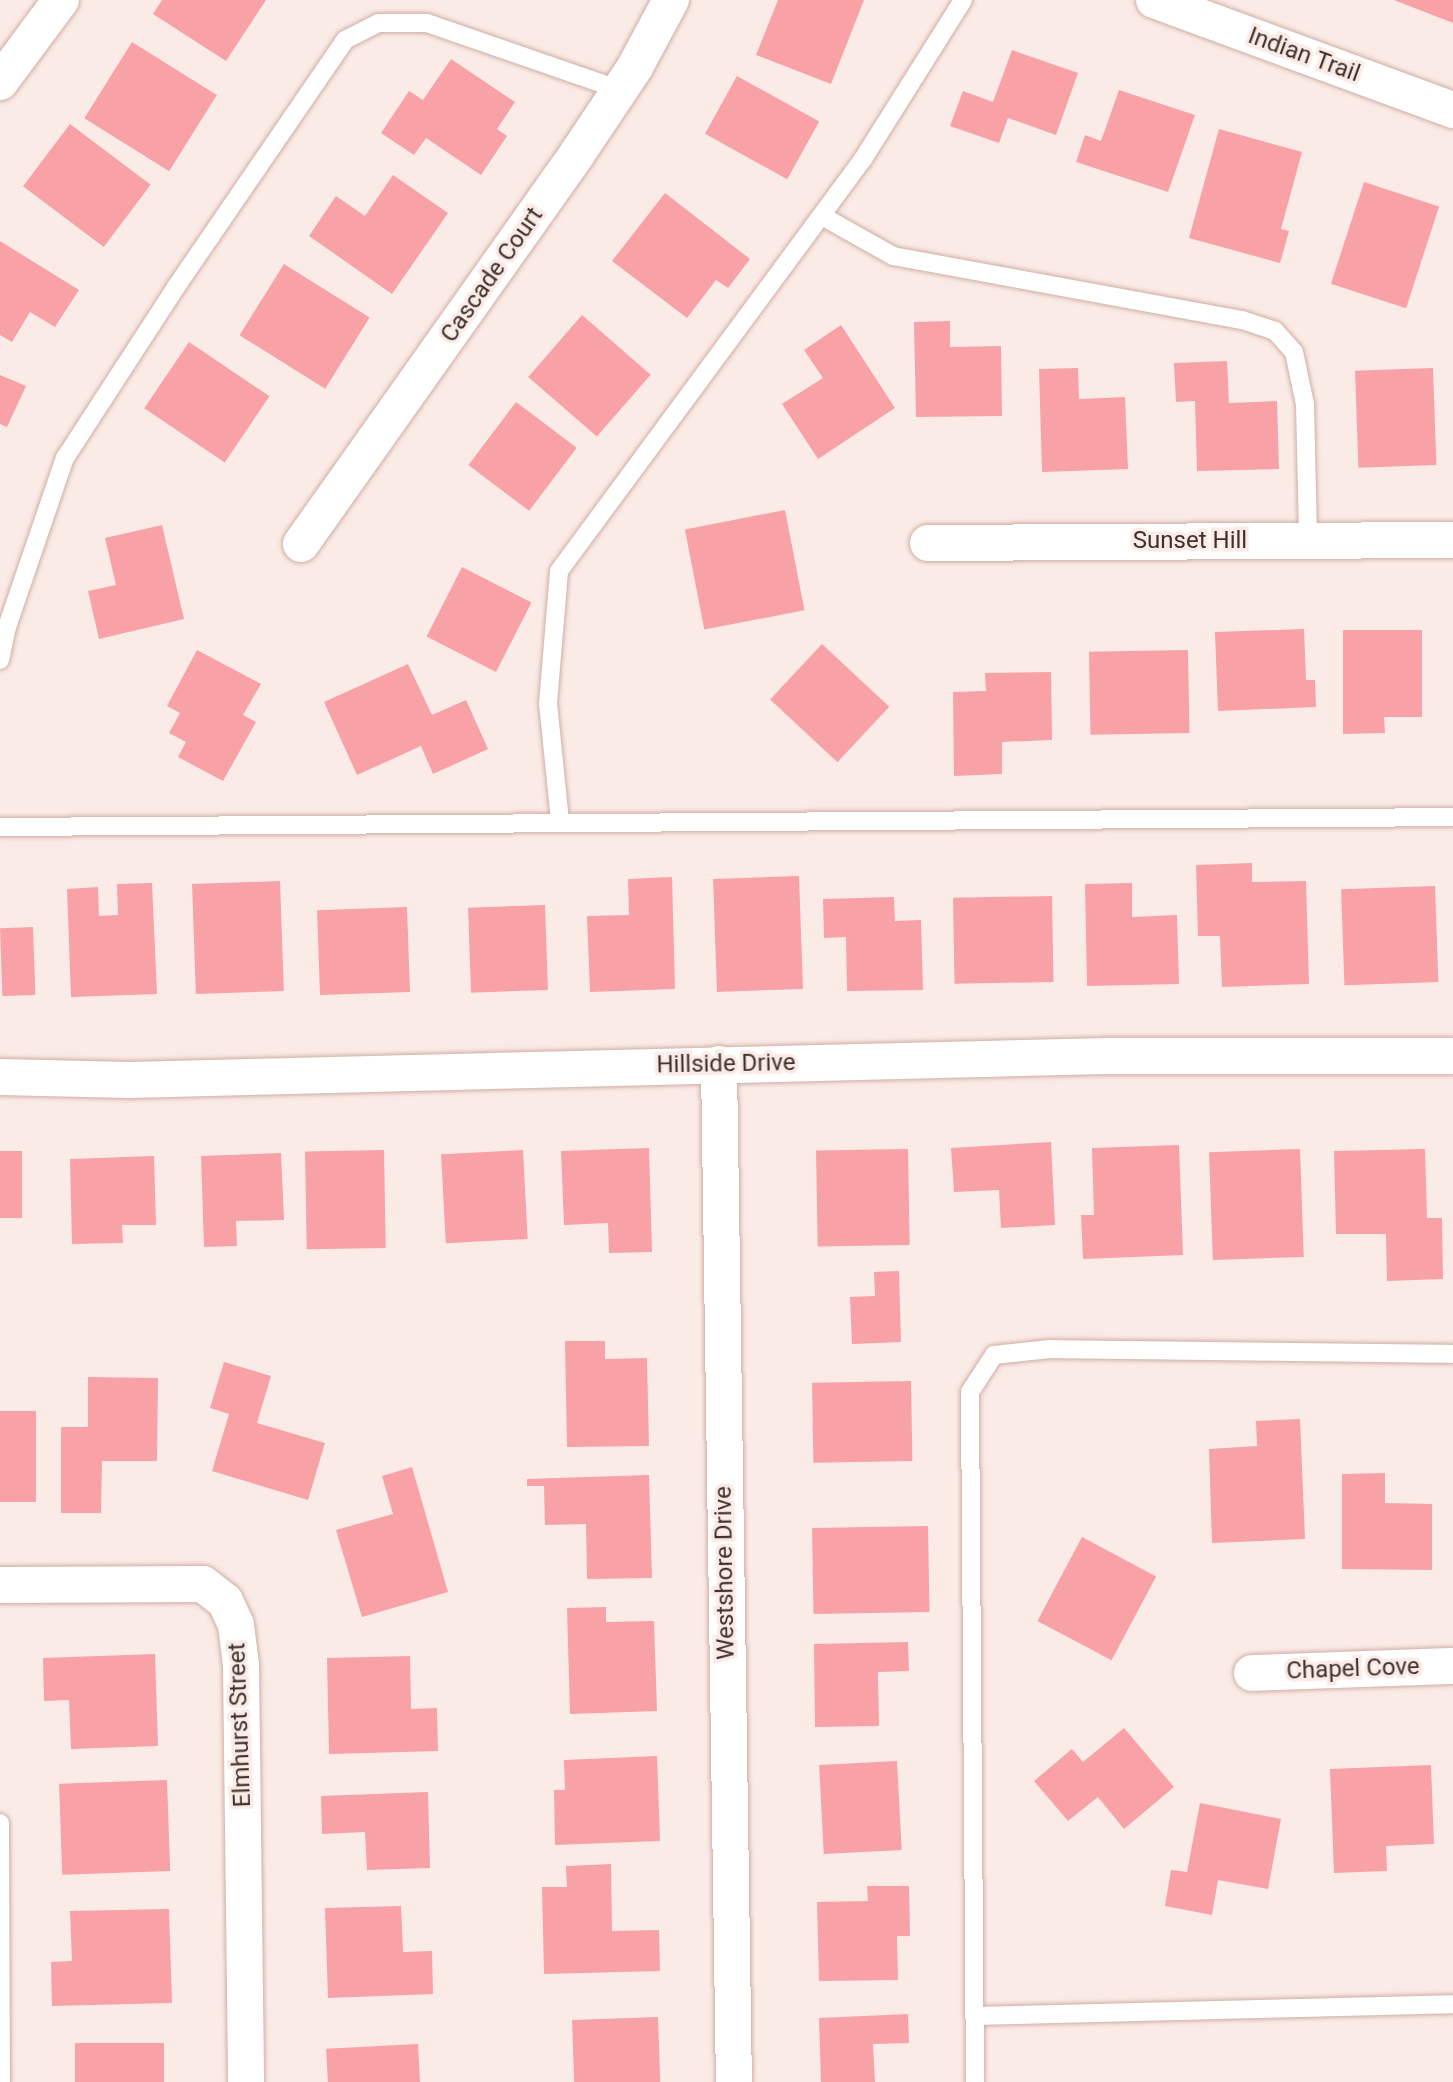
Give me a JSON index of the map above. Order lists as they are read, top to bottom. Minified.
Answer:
{"streets":{"street":["Indian Trail","Cascade Court","Sunset Hill","Hillside Drive","Westshore Drive","Chapel Cove","Elmhurst Street"]},"crossings":[["Hillside Drive","Westshore Drive"]]}
